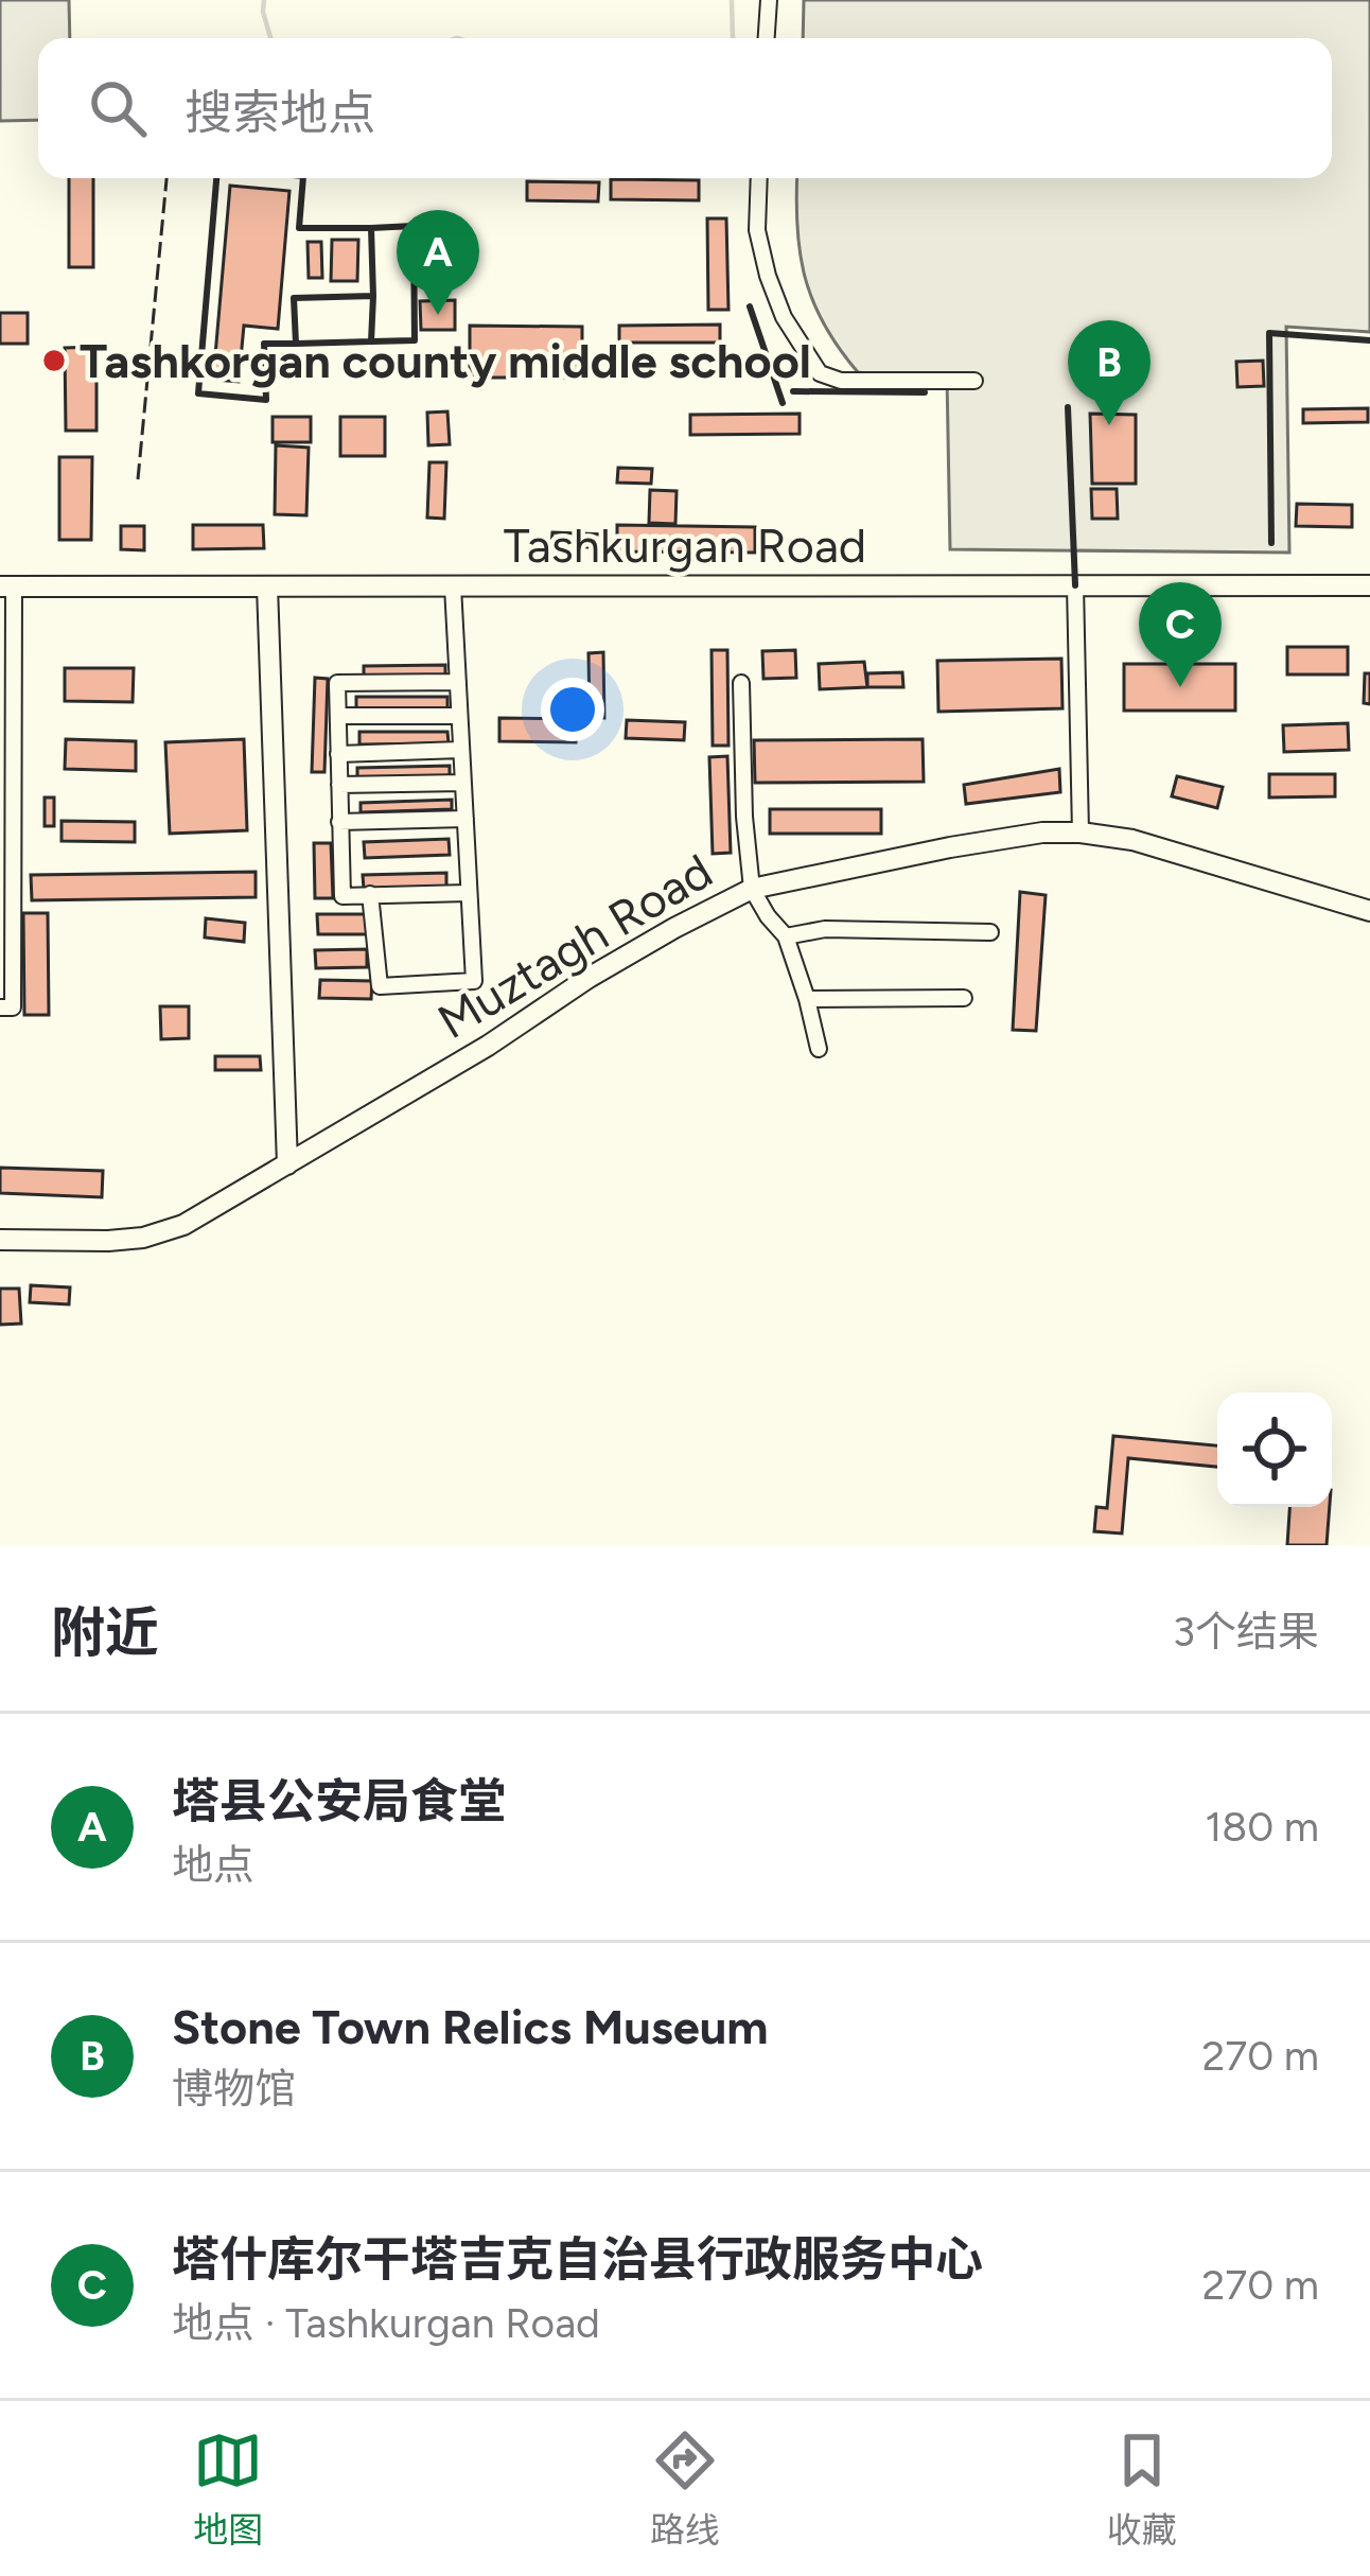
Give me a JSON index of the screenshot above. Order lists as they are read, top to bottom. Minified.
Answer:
{"streets":{"street":["Tashkurgan Road","Muztagh Road"]},"places":["Tashkorgan county middle school"],"page":{"search":"搜索地点","pins":["A","B","C"],"heading":["附近","3个结果"],"list":[{"mark":"A","name":"塔县公安局食堂","note":"地点","value":"180 m"},{"mark":"B","name":"Stone Town Relics Museum","note":"博物馆","value":"270 m"},{"mark":"C","name":"塔什库尔干塔吉克自治县行政服务中心","note":"地点 · Tashkurgan Road","value":"270 m"}],"nav":["地图","路线","收藏"]}}
